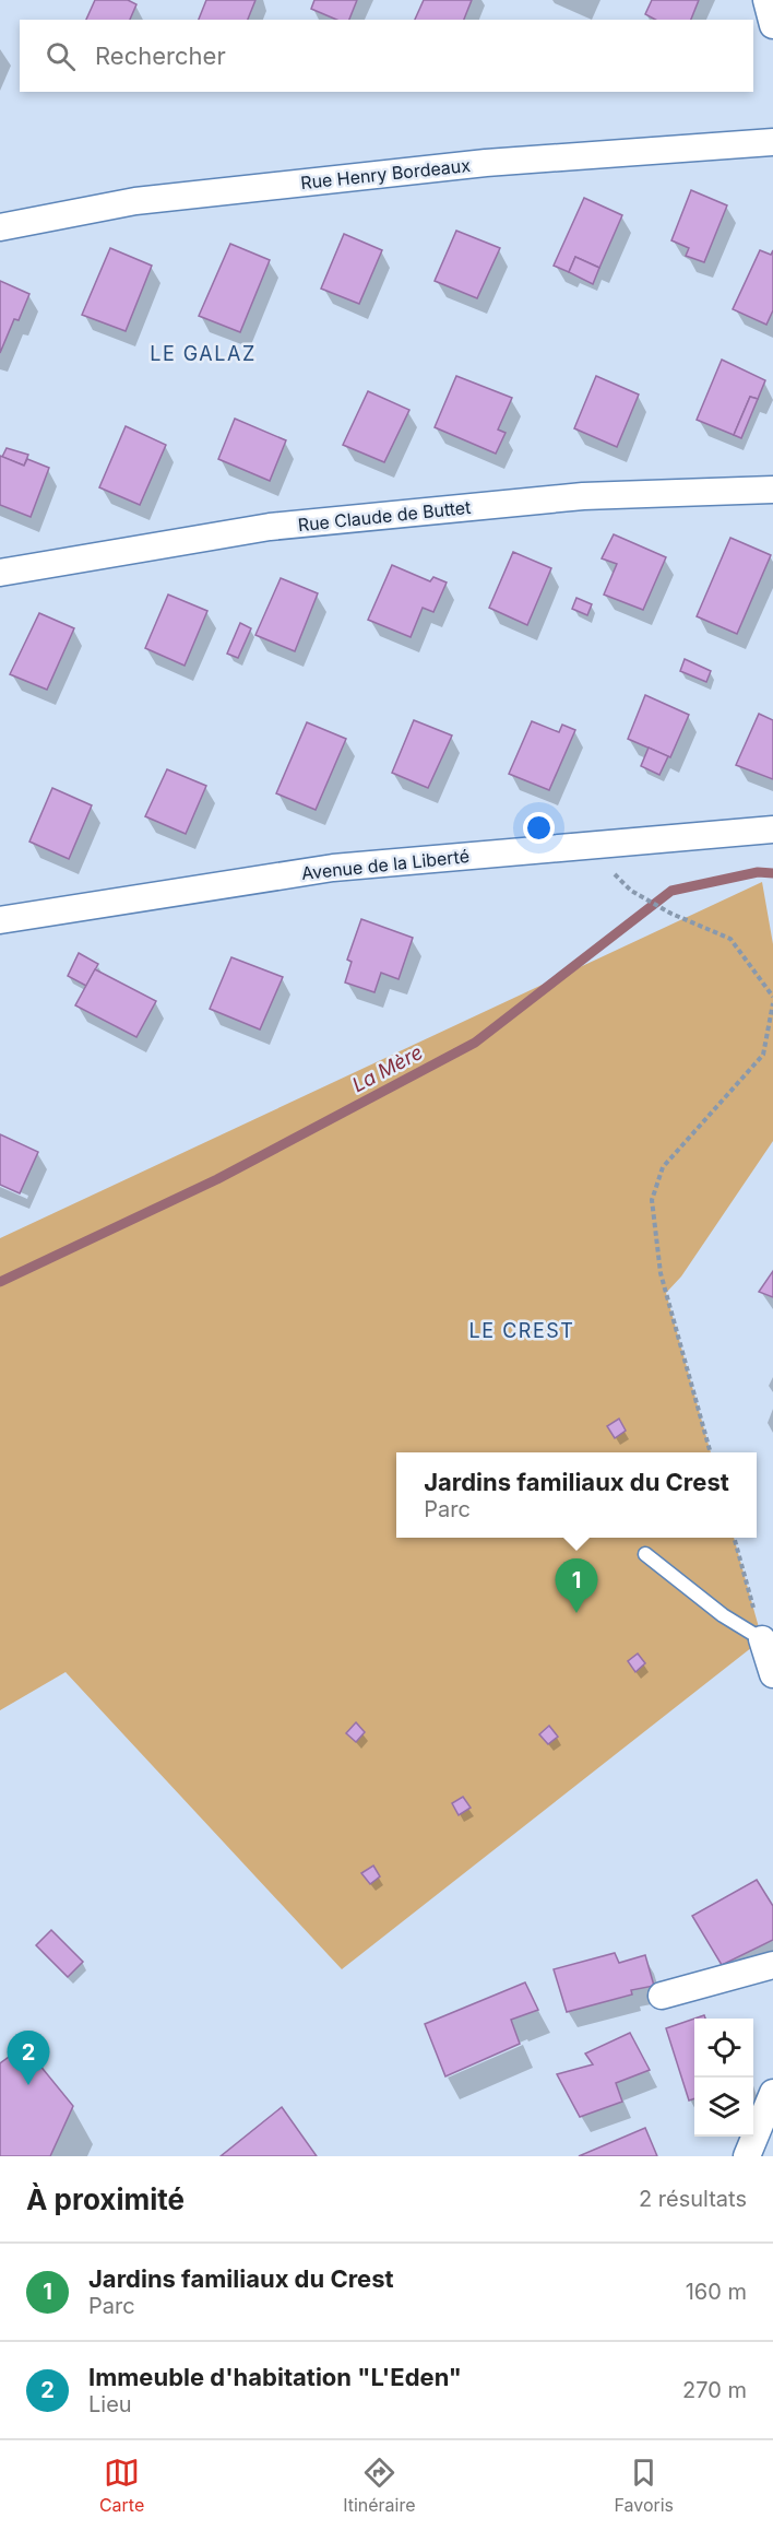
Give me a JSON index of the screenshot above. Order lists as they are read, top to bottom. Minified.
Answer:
{"streets":{"street":["Rue Henry Bordeaux","Rue Claude de Buttet","Avenue de la Liberté"]},"districts":["LE GALAZ","LE CREST"],"water":["La Mère"],"page":{"search":"Rechercher","popup":["Jardins familiaux du Crest","Parc"],"pins":["1","2"],"heading":["À proximité","2 résultats"],"list":[{"mark":"1","name":"Jardins familiaux du Crest","note":"Parc","value":"160 m"},{"mark":"2","name":"Immeuble d'habitation \"L'Eden\"","note":"Lieu","value":"270 m"}],"nav":["Carte","Itinéraire","Favoris"]}}
